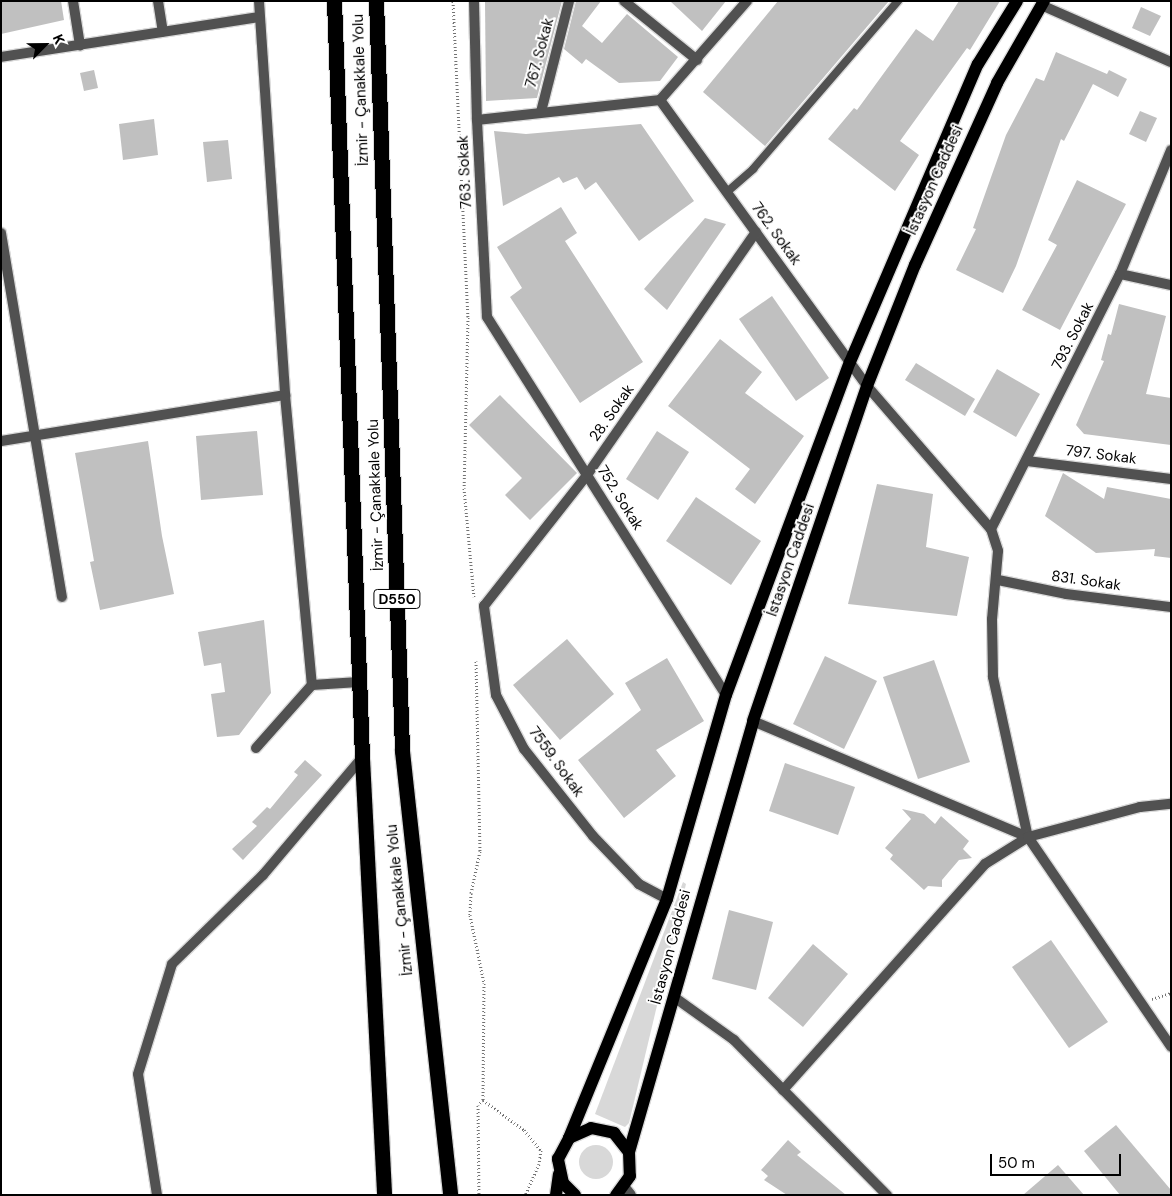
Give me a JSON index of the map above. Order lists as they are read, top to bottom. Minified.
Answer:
{"streets":{"highway":["İzmir - Çanakkale Yolu","D550"],"main road":["İstasyon Caddesi"],"street":["767. Sokak","763. Sokak","762. Sokak","793. Sokak","28. Sokak","797. Sokak","752. Sokak","831. Sokak","7559. Sokak"]},"crossings":[["767. Sokak","763. Sokak"],["763. Sokak","762. Sokak"],["763. Sokak","752. Sokak"],["İstasyon Caddesi","762. Sokak"],["İstasyon Caddesi","752. Sokak"],["İstasyon Caddesi","7559. Sokak"],["762. Sokak","793. Sokak"],["762. Sokak","28. Sokak"],["793. Sokak","797. Sokak"],["28. Sokak","752. Sokak"],["28. Sokak","7559. Sokak"]],"scale_bar":"50 m","north":"top right"}
